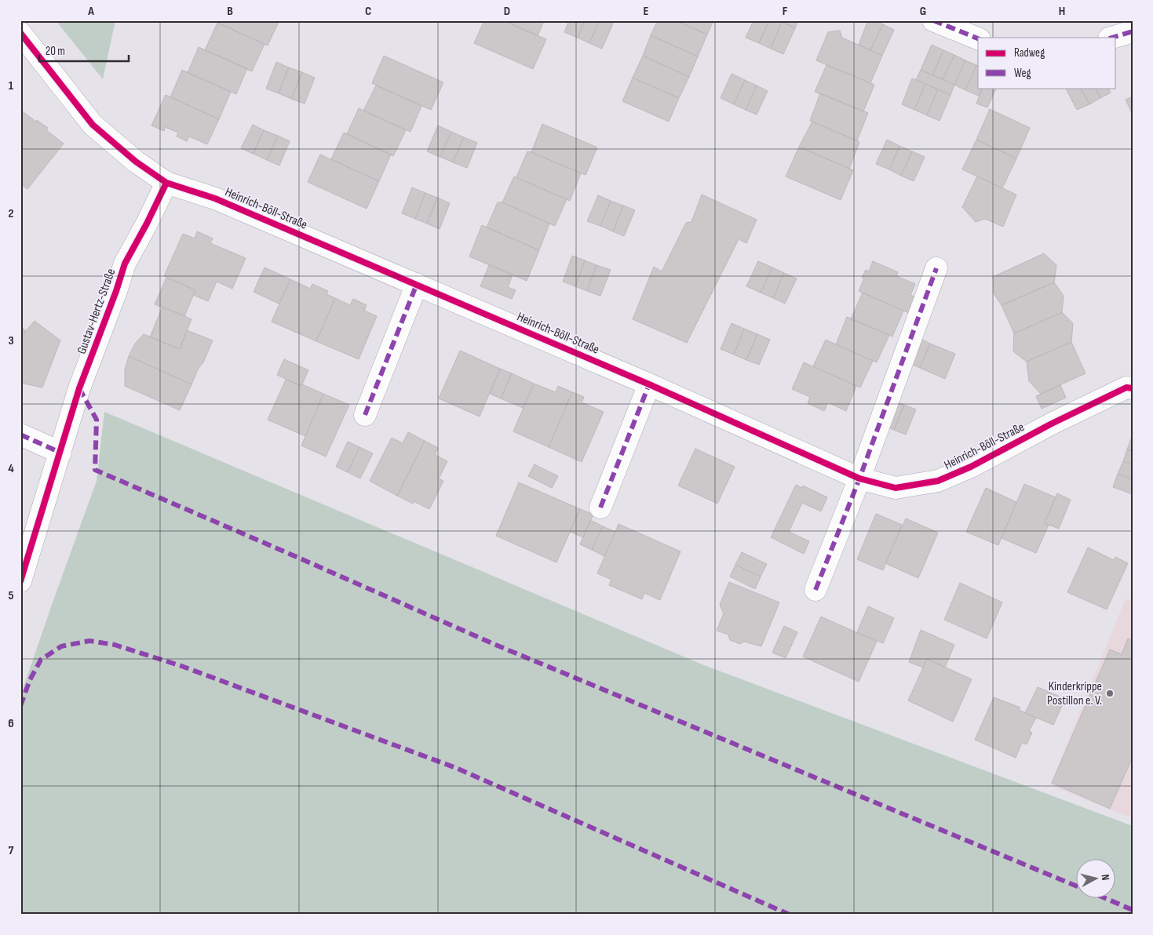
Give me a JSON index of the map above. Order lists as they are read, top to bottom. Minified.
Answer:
{"streets":{"street":["Heinrich-Böll-Straße","Gustav-Hertz-Straße"]},"crossings":[["Heinrich-Böll-Straße","Gustav-Hertz-Straße"]],"places":["Kinderkrippe Postillon e. V."],"legend":["Radweg","Weg"],"scale_bar":"20 m","north":"right","grid":{"columns":["A","B","C","D","E","F","G","H"],"rows":["1","2","3","4","5","6","7"]}}
